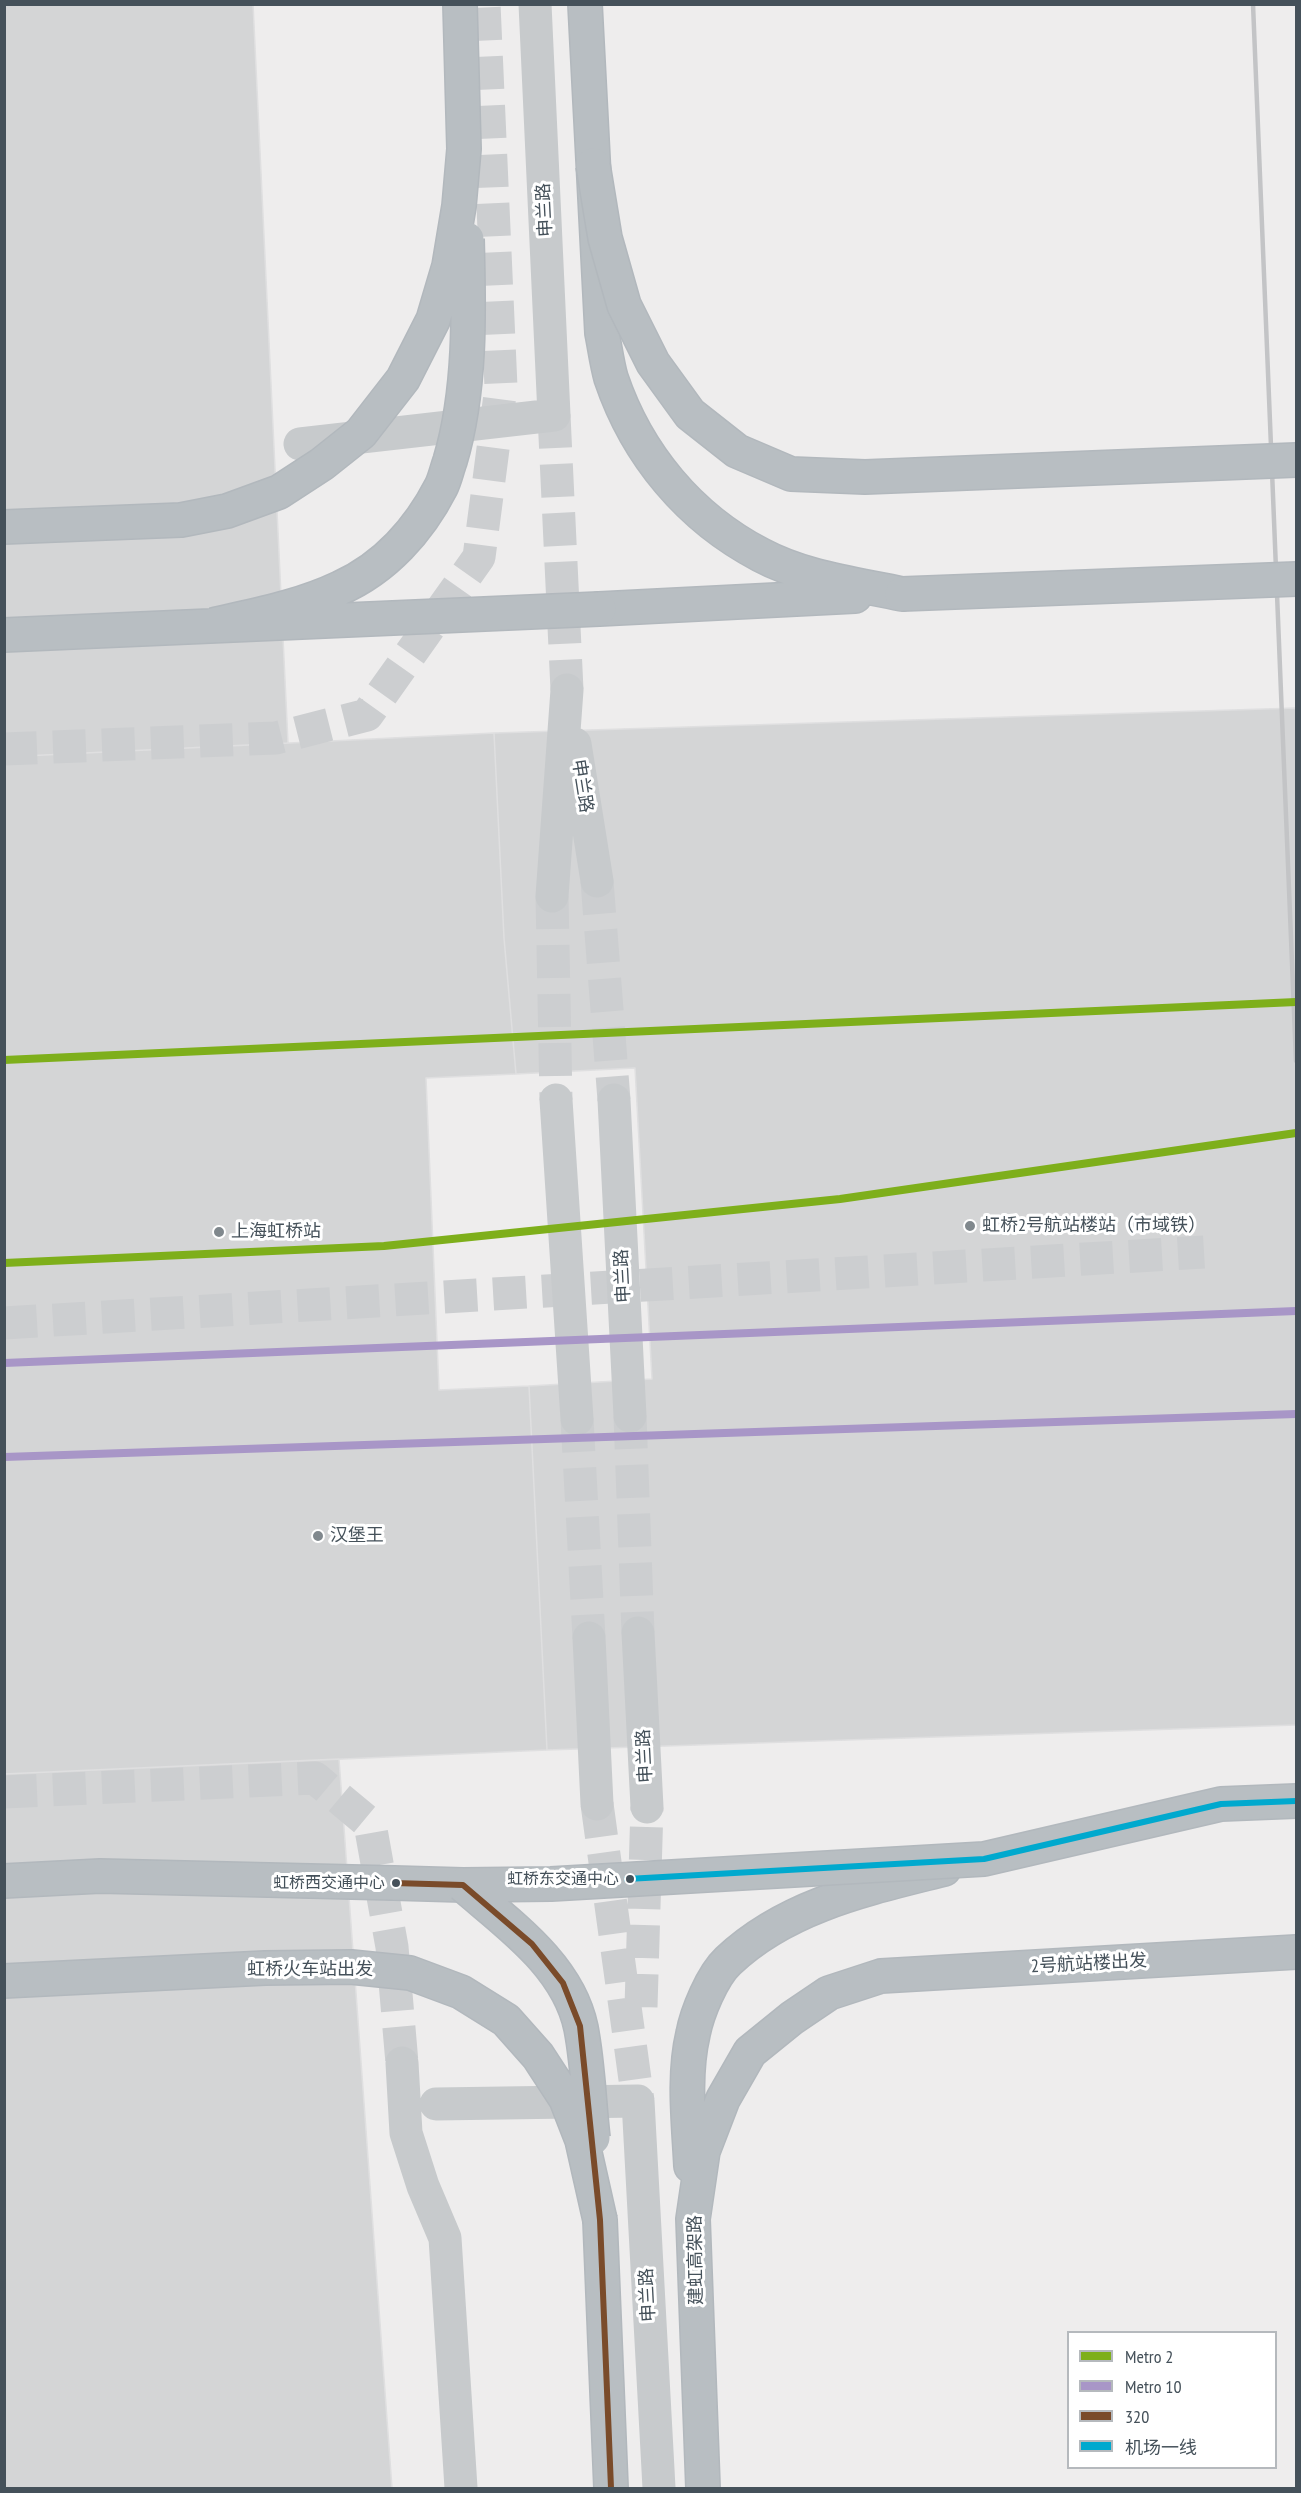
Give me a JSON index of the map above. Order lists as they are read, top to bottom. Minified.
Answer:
{"streets":{"highway":["2号航站楼出发","虹桥火车站出发","建虹高架路"],"street":["申兰路"]},"crossings":[["2号航站楼出发","建虹高架路"]],"places":["虹桥2号航站楼站（市域铁）","上海虹桥站","汉堡王","虹桥东交通中心","虹桥西交通中心"],"lines":["metro line 2","metro line 10","transit line 机场一线","transit line 320"],"legend":["Metro 2","Metro 10","320","机场一线"]}
